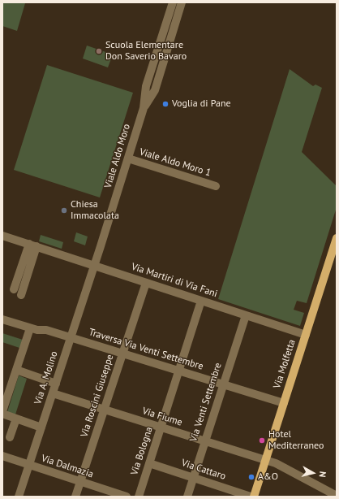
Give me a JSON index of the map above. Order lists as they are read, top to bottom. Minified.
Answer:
{"streets":{"main road":["Via Molfetta"],"street":["Viale Aldo Moro","Viale Aldo Moro 1","Via Martiri di Via Fani","Traversa Via Venti Settembre","Via A. Molino","Via Roscini Giuseppe","Via Venti Settembre","Via Fiume","Via Bologna","Via Dalmazia","Via Cattaro"]},"crossings":[["Viale Aldo Moro","Viale Aldo Moro 1"],["Viale Aldo Moro","Via Martiri di Via Fani"],["Viale Aldo Moro","Via A. Molino"],["Via Martiri di Via Fani","Via Molfetta"],["Via Martiri di Via Fani","Via A. Molino"],["Via Martiri di Via Fani","Via Roscini Giuseppe"],["Via Martiri di Via Fani","Via Venti Settembre"],["Via Martiri di Via Fani","Via Bologna"],["Traversa Via Venti Settembre","Via Molfetta"],["Traversa Via Venti Settembre","Via A. Molino"],["Traversa Via Venti Settembre","Via Roscini Giuseppe"],["Traversa Via Venti Settembre","Via Venti Settembre"],["Traversa Via Venti Settembre","Via Bologna"],["Via Molfetta","Via Fiume"],["Via A. Molino","Via Fiume"],["Via A. Molino","Via Dalmazia"],["Via Roscini Giuseppe","Via Fiume"],["Via Roscini Giuseppe","Via Dalmazia"],["Via Venti Settembre","Via Fiume"],["Via Venti Settembre","Via Cattaro"],["Via Fiume","Via Bologna"],["Via Bologna","Via Cattaro"]],"places":["Scuola Elementare Don Saverio Bavaro","Voglia di Pane","Chiesa Immacolata","Hotel Mediterraneo","A&O"],"north":"right"}
